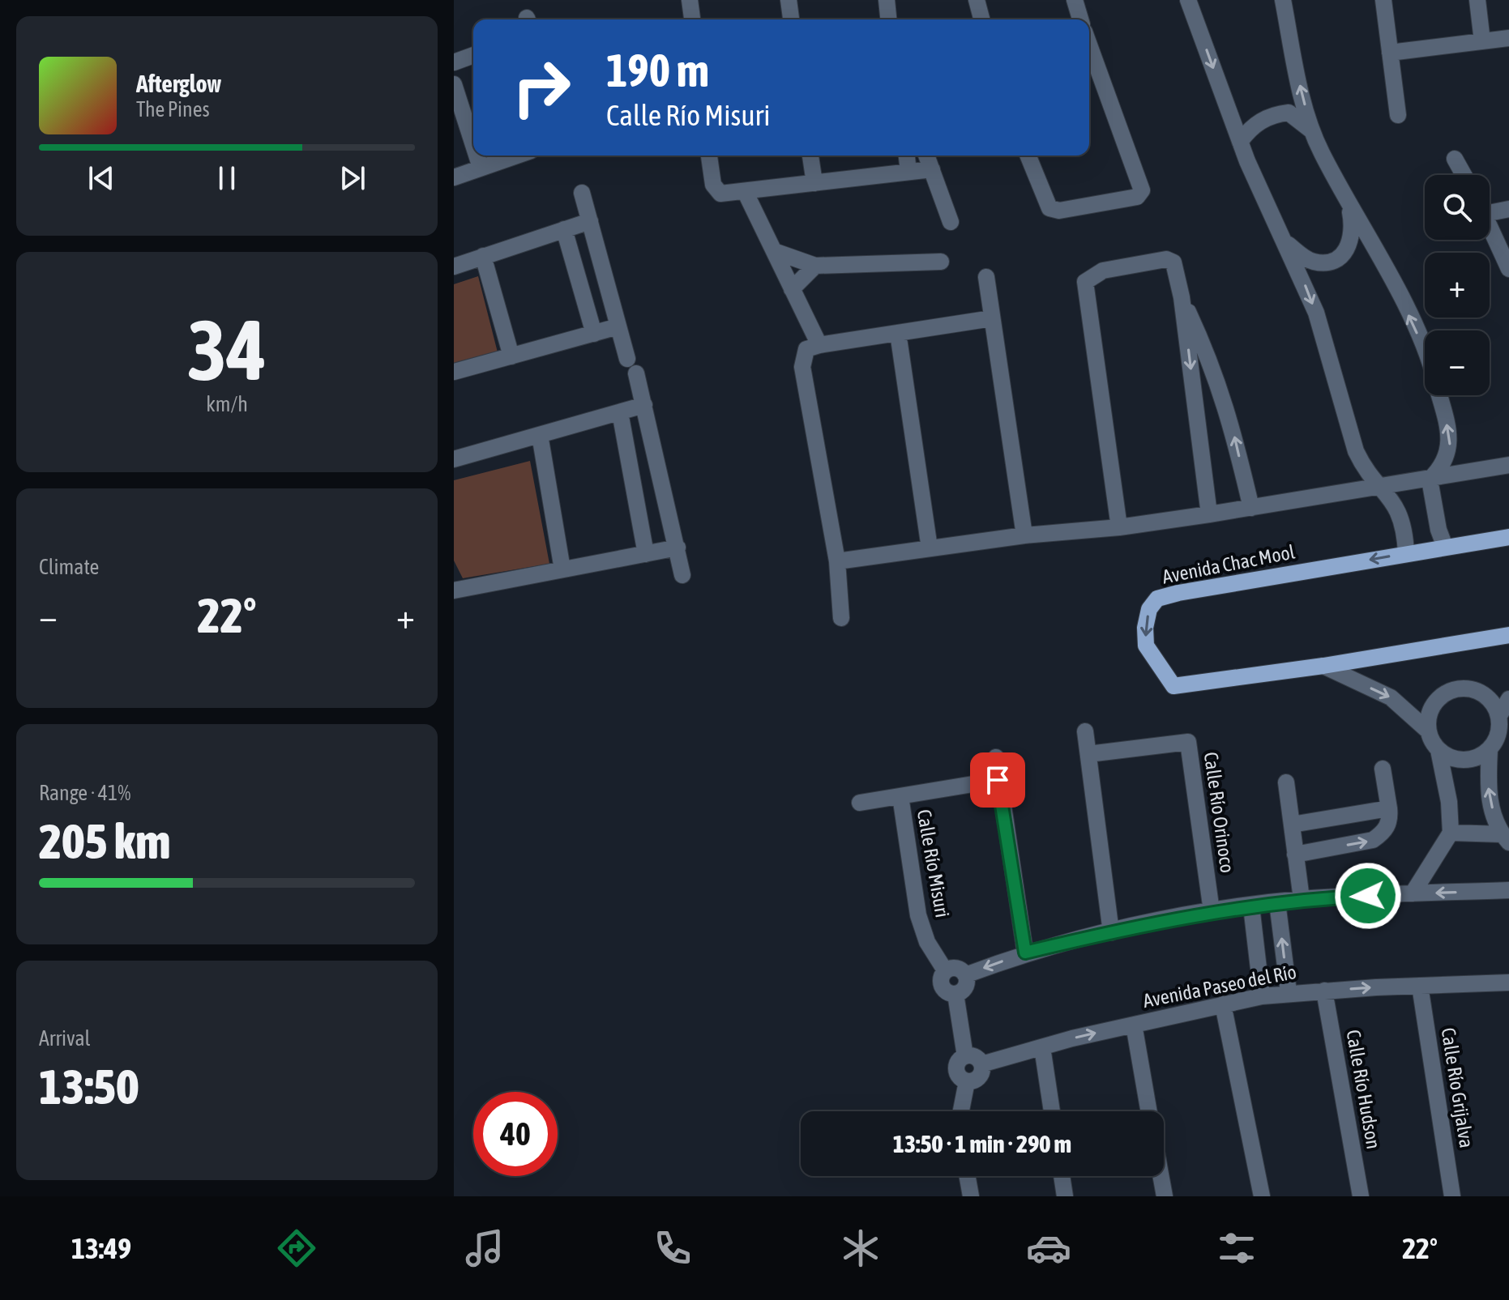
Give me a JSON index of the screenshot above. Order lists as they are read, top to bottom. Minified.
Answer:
{"streets":{"main road":["Avenida Chac Mool"],"street":["Calle Río Orinoco","Calle Río Misuri","Avenida Paseo del Río","Calle Río Grijalva","Calle Río Hudson"]},"crossings":[["Avenida Paseo del Río","Calle Río Grijalva"],["Avenida Paseo del Río","Calle Río Hudson"]],"page":{"turn":["190 m","Calle Río Misuri"],"song":["Afterglow","The Pines"],"map_buttons":["+","−"],"tile":[["34","km/h"],"Climate",["Range · 41%","205 km"],["Arrival","13:50"]],"heat":["−","22°","+"],"limit":"40","trip":"13:50 · 1 min · 290 m","tabs":["13:49","22°"]}}
